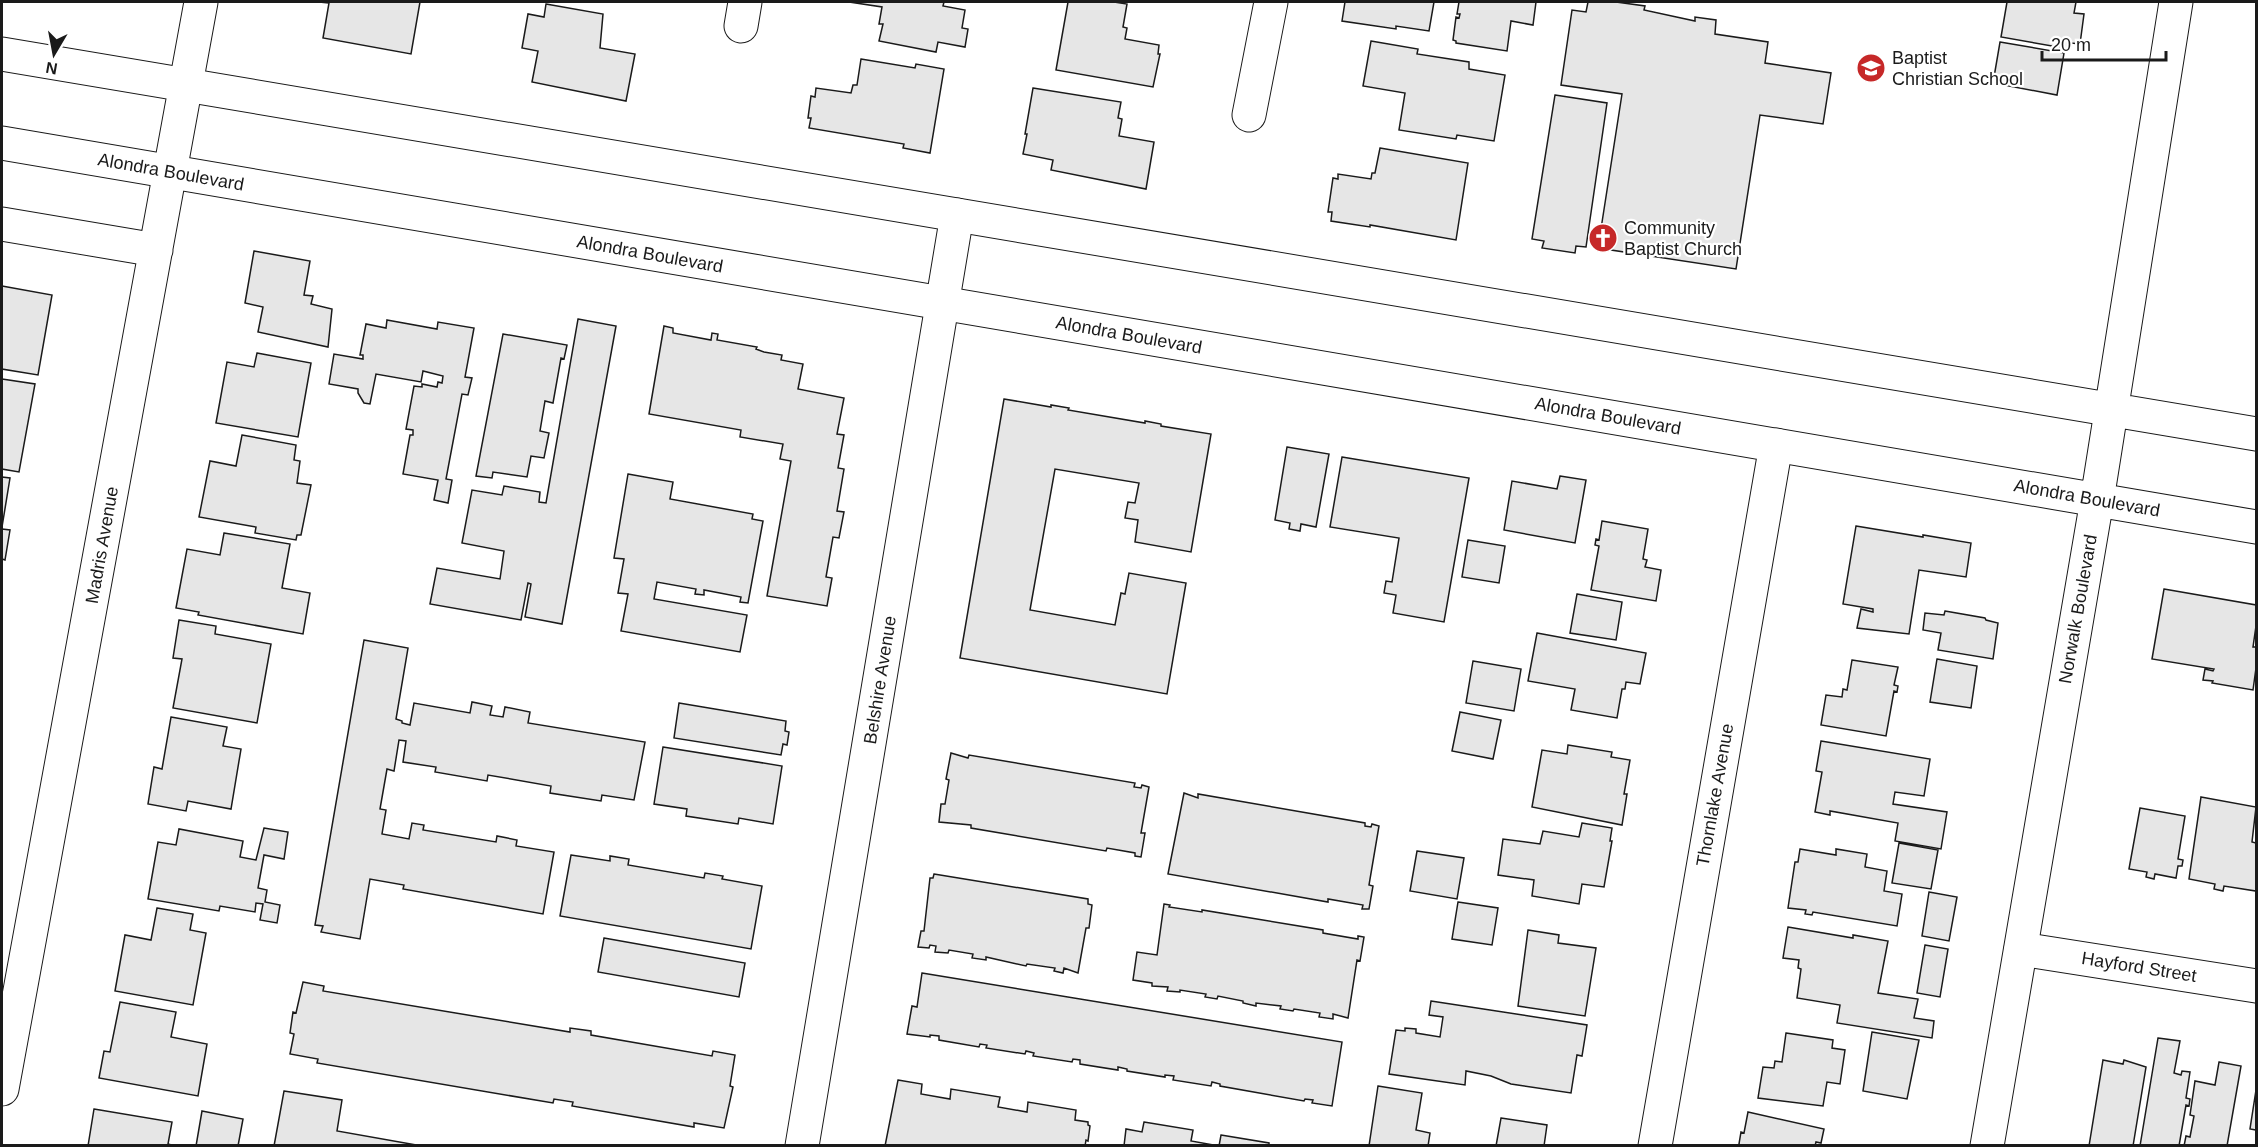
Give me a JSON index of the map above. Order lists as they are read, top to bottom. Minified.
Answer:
{"streets":{"main road":["Alondra Boulevard","Madris Avenue","Norwalk Boulevard","Belshire Avenue","Thornlake Avenue","Hayford Street"]},"crossings":[["Alondra Boulevard","Madris Avenue"],["Alondra Boulevard","Norwalk Boulevard"],["Alondra Boulevard","Belshire Avenue"],["Alondra Boulevard","Thornlake Avenue"],["Norwalk Boulevard","Hayford Street"]],"places":{"school or university":["Baptist Christian School"],"church":["Community Baptist Church"]},"scale_bar":"20 m","north":"bottom"}
